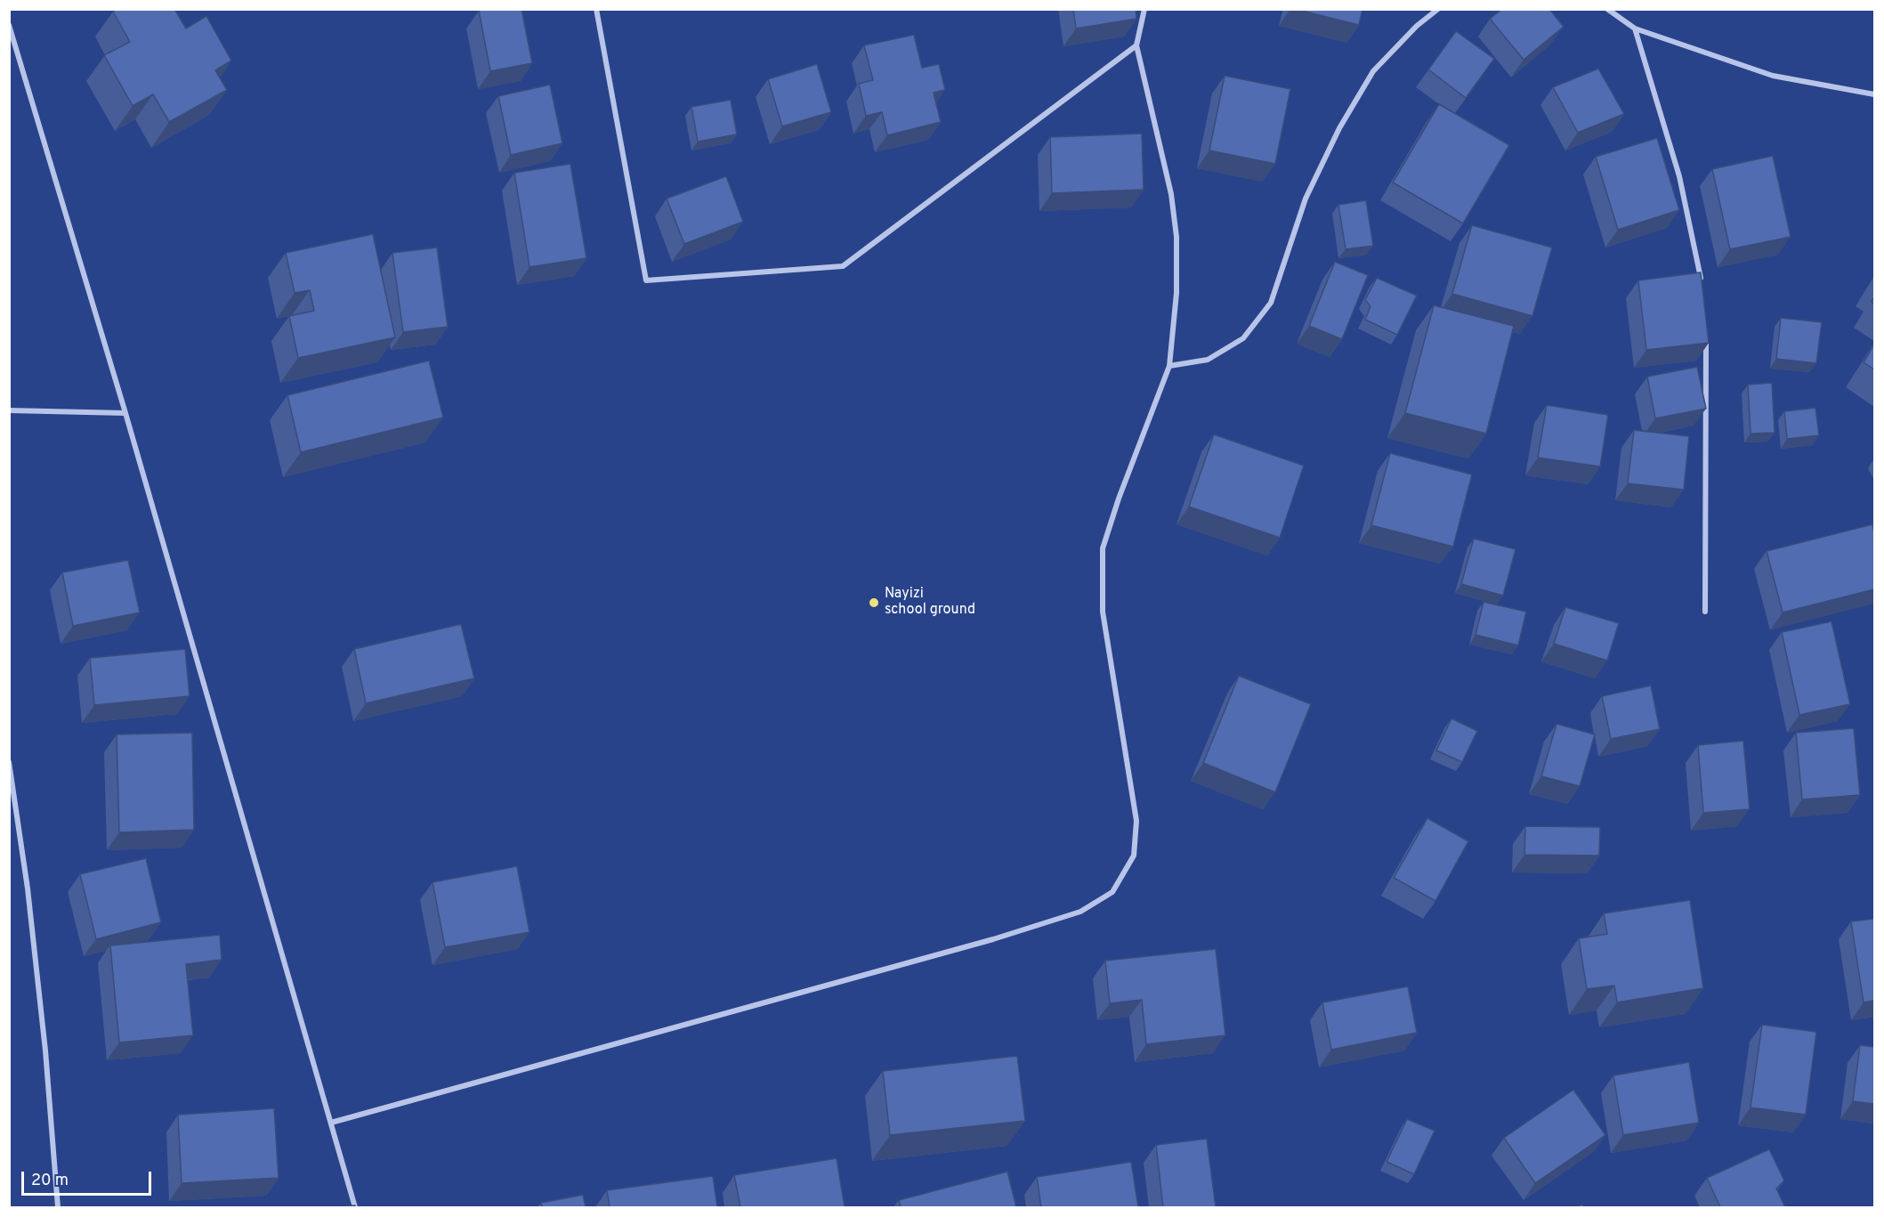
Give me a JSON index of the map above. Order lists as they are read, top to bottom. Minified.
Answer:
{"places":["Nayizi school ground"],"scale_bar":"20 m"}
